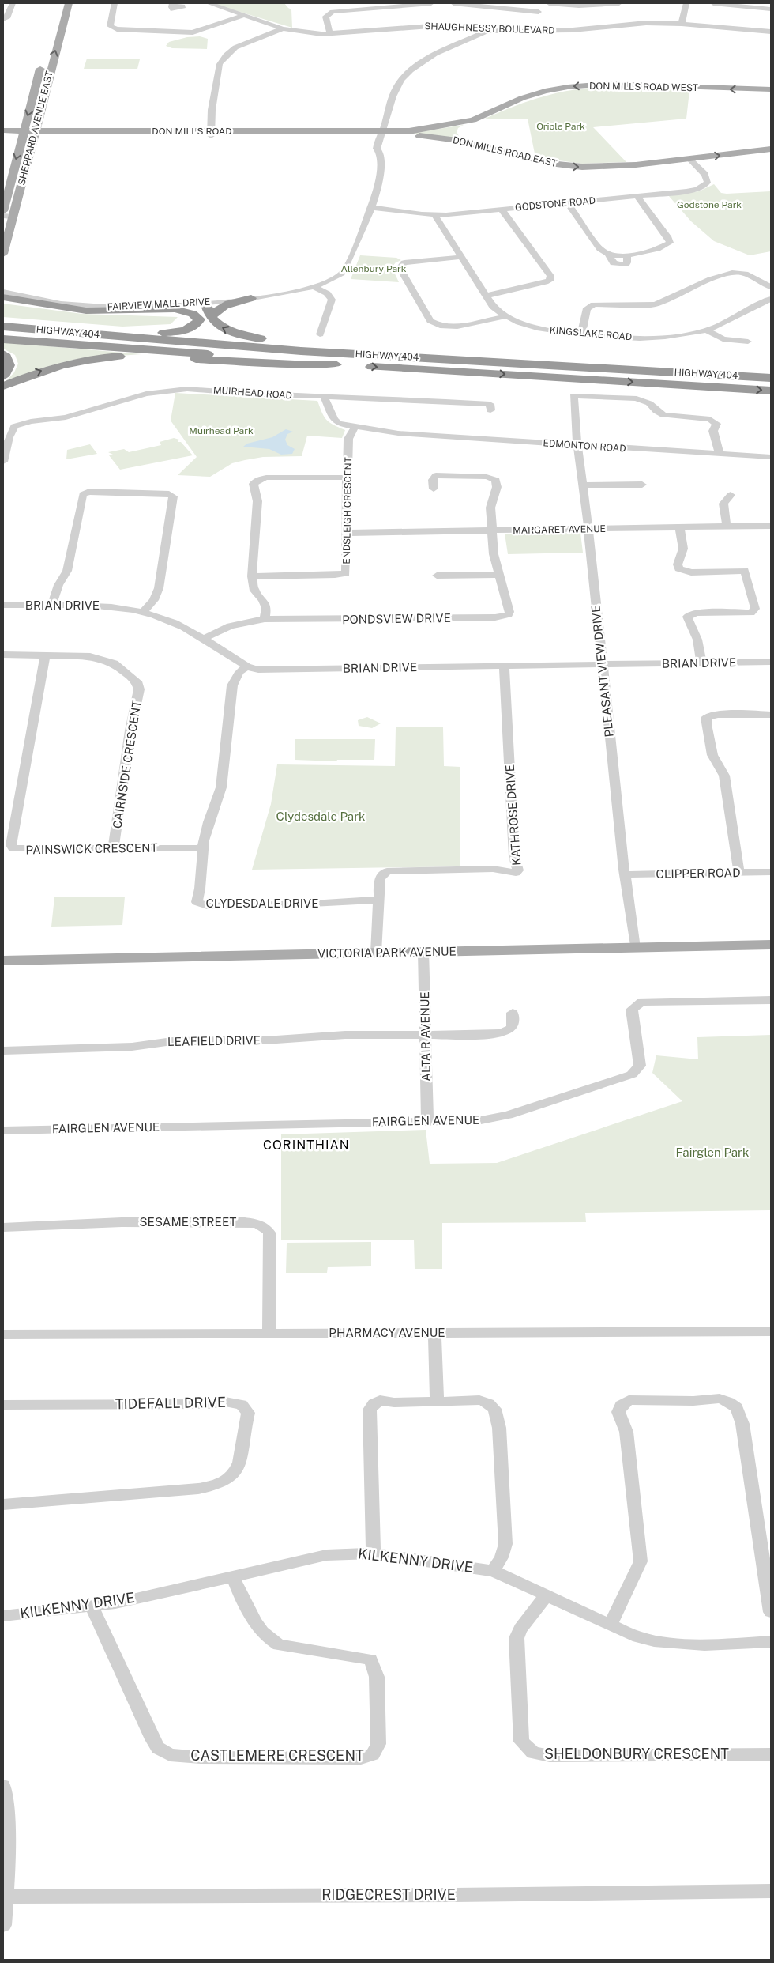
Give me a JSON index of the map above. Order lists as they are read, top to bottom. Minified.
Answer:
{"streets":{"highway":["HIGHWAY 404"],"main road":["DON MILLS ROAD WEST","SHEPPARD AVENUE EAST","DON MILLS ROAD","DON MILLS ROAD EAST","VICTORIA PARK AVENUE"],"street":["SHAUGHNESSY BOULEVARD","GODSTONE ROAD","FAIRVIEW MALL DRIVE","KINGSLAKE ROAD","MUIRHEAD ROAD","EDMONTON ROAD","ENDSLEIGH CRESCENT","MARGARET AVENUE","BRIAN DRIVE","PONDSVIEW DRIVE","PLEASANT VIEW DRIVE","CAIRNSIDE CRESCENT","KATHROSE DRIVE","PAINSWICK CRESCENT","CLIPPER ROAD","CLYDESDALE DRIVE","ALTAIR AVENUE","LEAFIELD DRIVE","FAIRGLEN AVENUE","SESAME STREET","PHARMACY AVENUE","TIDEFALL DRIVE","KILKENNY DRIVE","SHELDONBURY CRESCENT","CASTLEMERE CRESCENT","RIDGECREST DRIVE"]},"crossings":[["DON MILLS ROAD WEST","DON MILLS ROAD"],["DON MILLS ROAD WEST","DON MILLS ROAD EAST"],["DON MILLS ROAD WEST","FAIRVIEW MALL DRIVE"],["SHEPPARD AVENUE EAST","DON MILLS ROAD"],["DON MILLS ROAD","DON MILLS ROAD EAST"],["DON MILLS ROAD","FAIRVIEW MALL DRIVE"],["DON MILLS ROAD EAST","GODSTONE ROAD"],["DON MILLS ROAD EAST","FAIRVIEW MALL DRIVE"],["GODSTONE ROAD","FAIRVIEW MALL DRIVE"],["GODSTONE ROAD","KINGSLAKE ROAD"],["MUIRHEAD ROAD","EDMONTON ROAD"],["EDMONTON ROAD","ENDSLEIGH CRESCENT"],["EDMONTON ROAD","PLEASANT VIEW DRIVE"],["ENDSLEIGH CRESCENT","MARGARET AVENUE"],["MARGARET AVENUE","PONDSVIEW DRIVE"],["MARGARET AVENUE","PLEASANT VIEW DRIVE"],["BRIAN DRIVE","PONDSVIEW DRIVE"],["BRIAN DRIVE","PLEASANT VIEW DRIVE"],["BRIAN DRIVE","KATHROSE DRIVE"],["BRIAN DRIVE","CLYDESDALE DRIVE"],["PLEASANT VIEW DRIVE","CLIPPER ROAD"],["PLEASANT VIEW DRIVE","VICTORIA PARK AVENUE"],["CAIRNSIDE CRESCENT","PAINSWICK CRESCENT"],["KATHROSE DRIVE","CLYDESDALE DRIVE"],["PAINSWICK CRESCENT","CLYDESDALE DRIVE"],["VICTORIA PARK AVENUE","ALTAIR AVENUE"],["ALTAIR AVENUE","LEAFIELD DRIVE"],["ALTAIR AVENUE","FAIRGLEN AVENUE"],["SESAME STREET","PHARMACY AVENUE"],["KILKENNY DRIVE","SHELDONBURY CRESCENT"],["KILKENNY DRIVE","CASTLEMERE CRESCENT"]],"one_way":["DON MILLS ROAD WEST","DON MILLS ROAD EAST"],"districts":["CORINTHIAN"],"parks":["Oriole Park","Godstone Park","Allenbury Park","Muirhead Park","Clydesdale Park","Fairglen Park"]}
